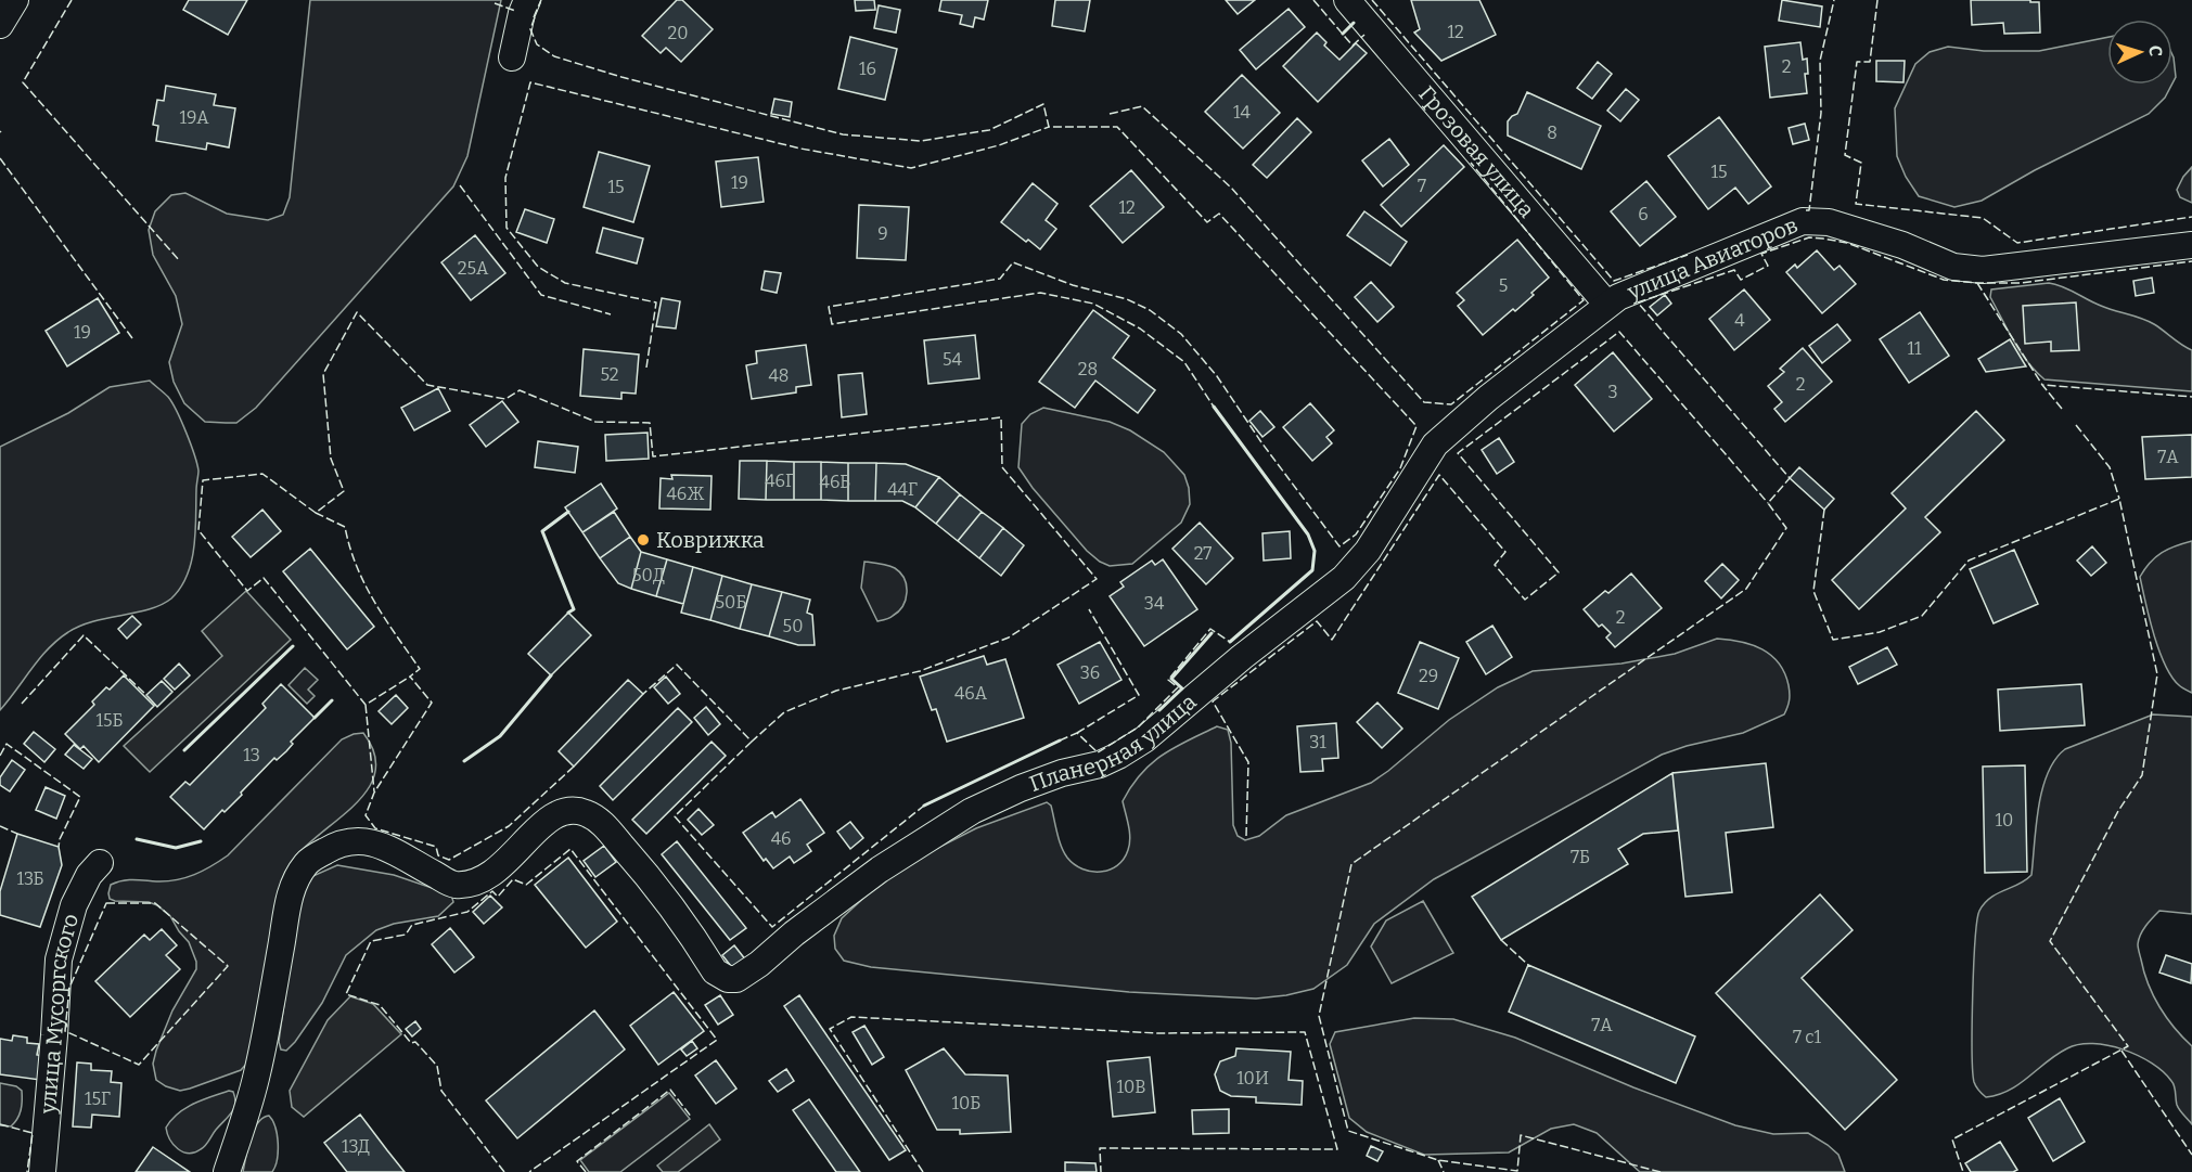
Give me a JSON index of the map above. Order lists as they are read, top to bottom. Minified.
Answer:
{"streets":{"street":["Грозовая улица","улица Авиаторов","Планерная улица","улица Мусоргского"]},"crossings":[["Грозовая улица","улица Авиаторов"],["улица Авиаторов","Планерная улица"]],"places":["Коврижка"],"house_numbers":["12","20","2","16","14","19А","8","15","19","7","15","12","6","9","25А","5","4","19","11","54","28","52","48","2","3","7А","46Г","46Б","44Г","46Ж","27","50Д","50Б","34","2","50","36","29","46А","15Б","31","13","10","46","7Б","13Б","7А","7 с1","10И","10В","15Г","10Б","13Д"],"north":"right"}
